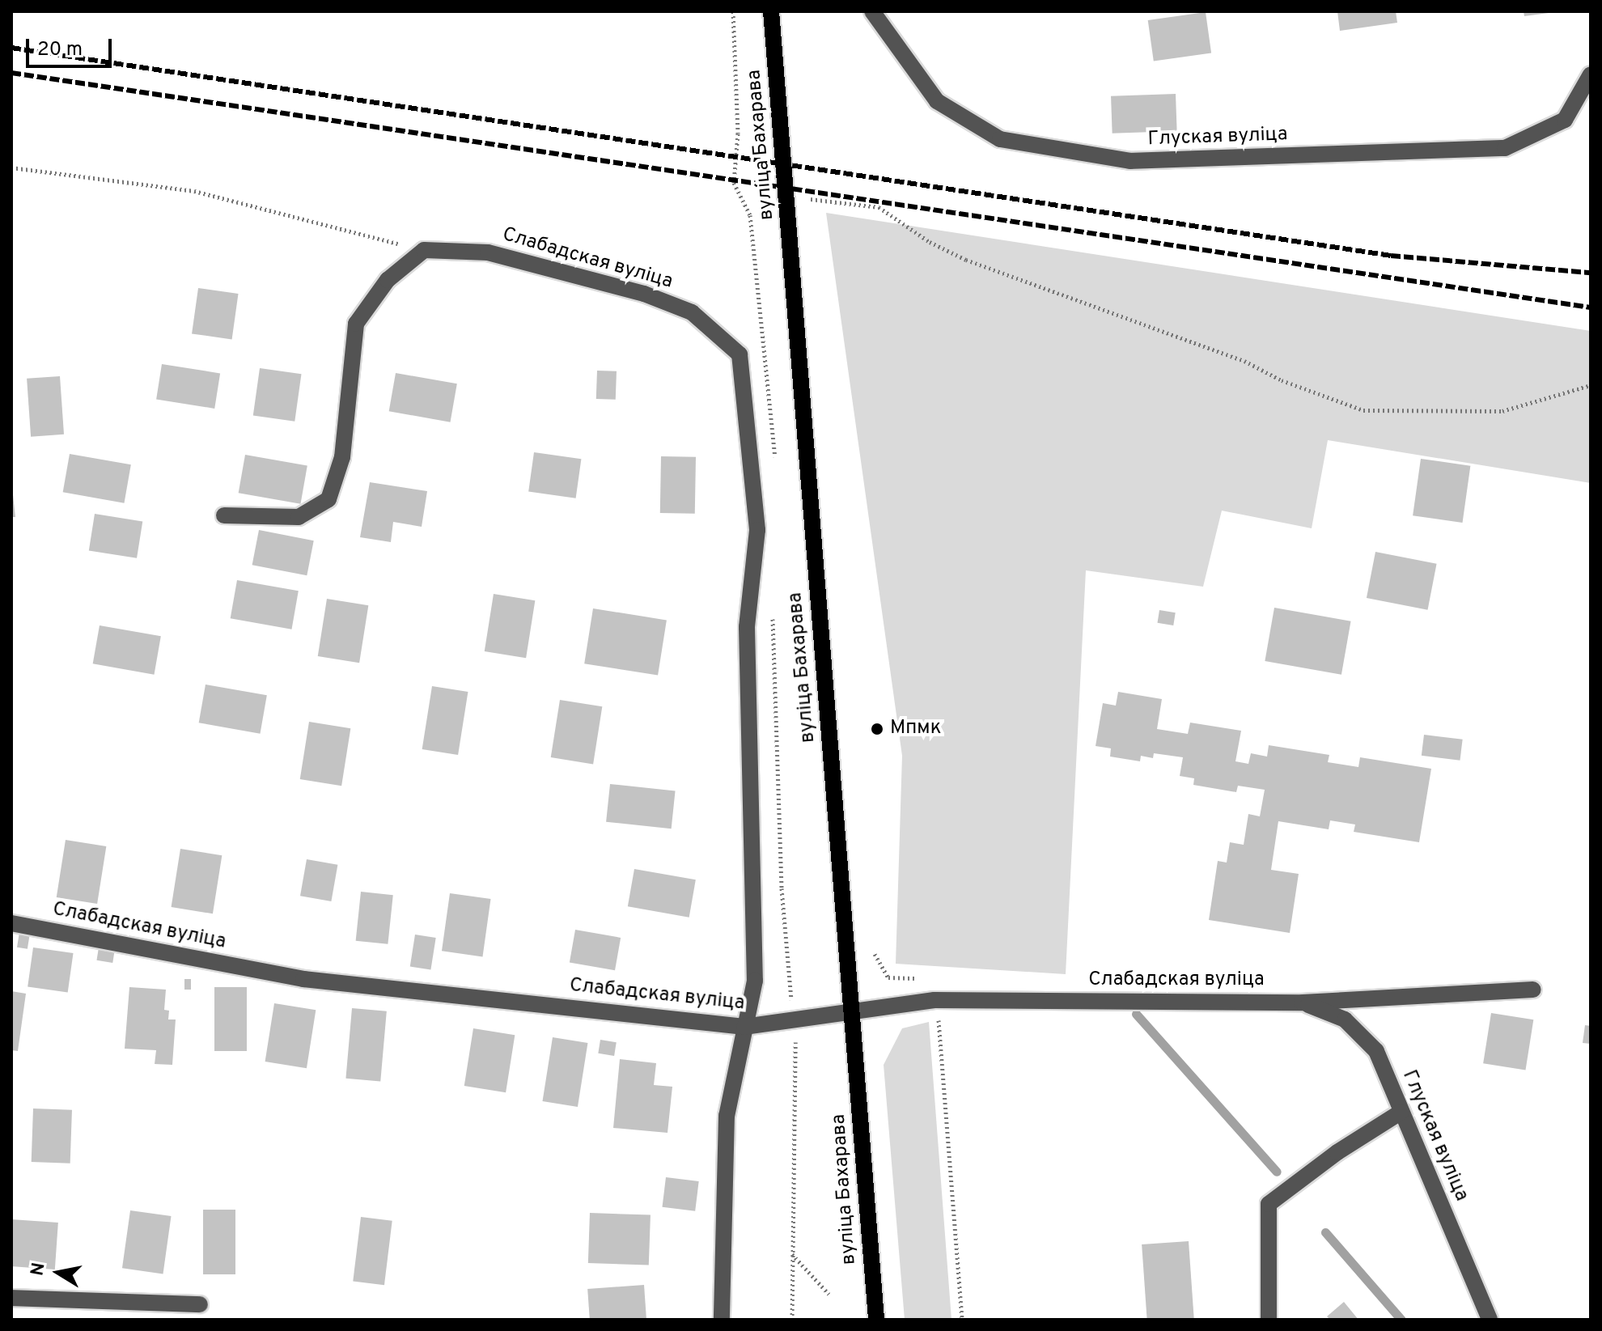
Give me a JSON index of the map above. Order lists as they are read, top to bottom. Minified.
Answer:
{"streets":{"main road":["вуліца Бахарава"],"street":["Глуская вуліца","Слабадская вуліца"]},"crossings":[["Глуская вуліца","Слабадская вуліца"],["вуліца Бахарава","Слабадская вуліца"]],"places":["Мпмк"],"scale_bar":"20 m","north":"left"}
